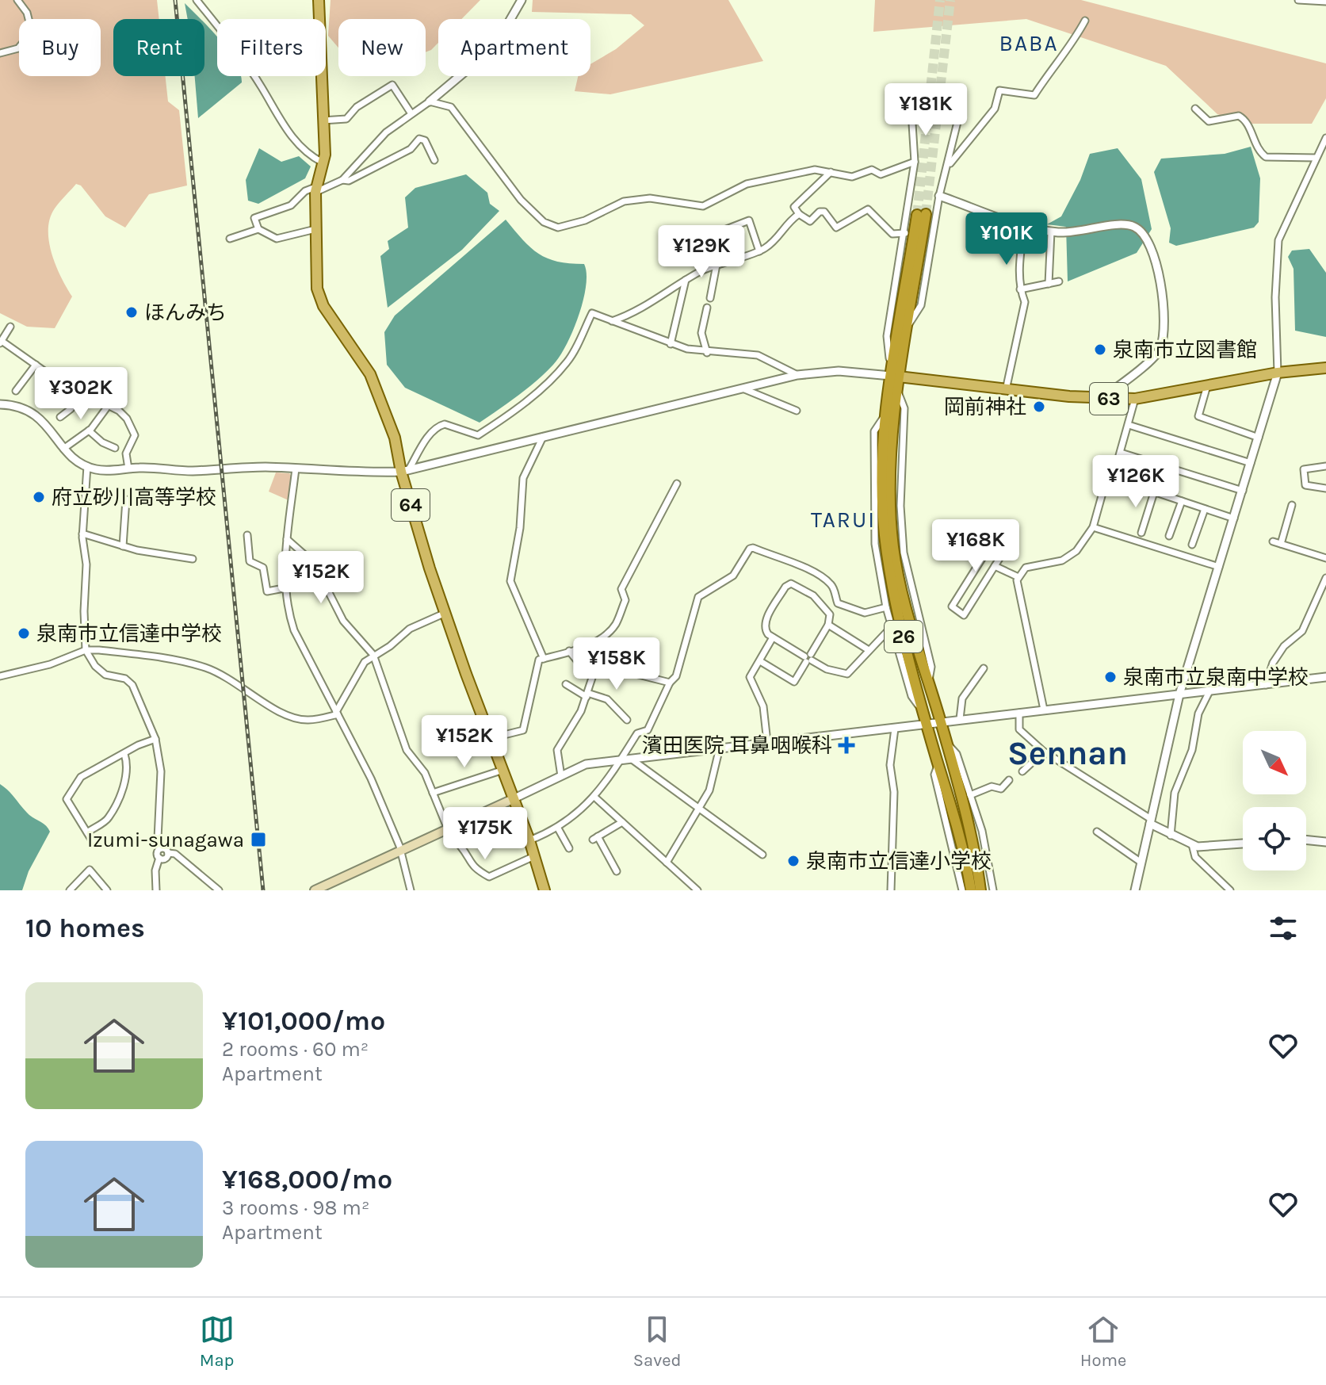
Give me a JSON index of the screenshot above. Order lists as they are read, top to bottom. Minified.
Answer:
{"streets":{"highway":["26"],"main road":["63","64"]},"crossings":[["63","26"]],"districts":["BABA","TARUI","Sennan"],"places":{"other":["ほんみち","泉南市立図書館","岡前神社","府立砂川高等学校","泉南市立信達中学校","泉南市立泉南中学校","泉南市立信達小学校"],"health":["濱田医院 耳鼻咽喉科"],"transit":["Izumi-sunagawa"]},"north":"bottom right","page":{"chip":["Buy","Rent","Filters","New","Apartment"],"price":["¥181K","¥101K","¥129K","¥302K","¥126K","¥168K","¥152K","¥158K","¥152K","¥175K"],"heading":"10 homes","list":[{"name":"¥101,000/mo","note":"2 rooms · 60 m² · Apartment"},{"name":"¥168,000/mo","note":"3 rooms · 98 m² · Apartment"}],"tabs":["Map","Saved","Home"]}}
